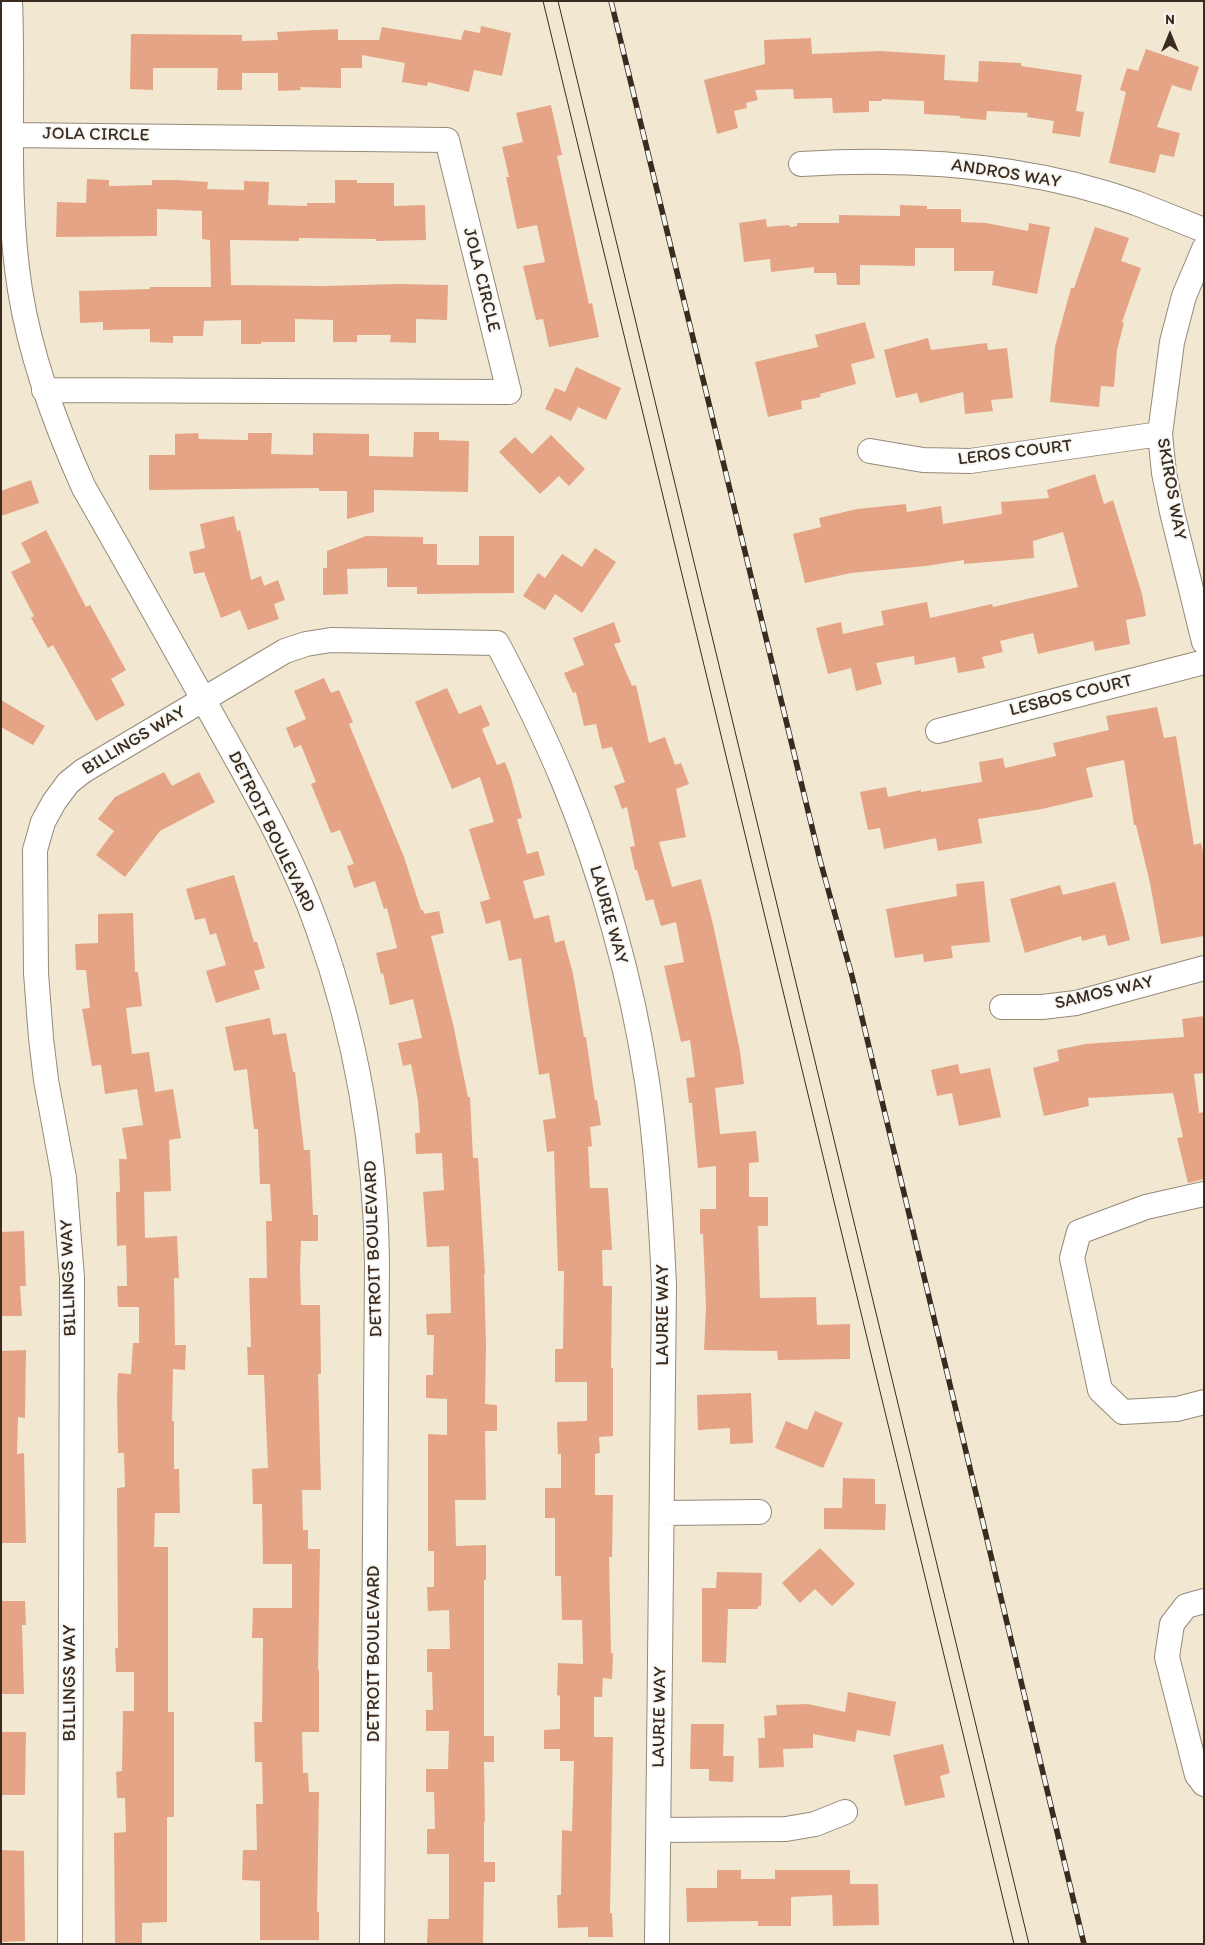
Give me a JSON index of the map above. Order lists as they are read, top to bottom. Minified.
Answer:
{"streets":{"street":["JOLA CIRCLE","ANDROS WAY","LEROS COURT","SKIROS WAY","LESBOS COURT","BILLINGS WAY","DETROIT BOULEVARD","LAURIE WAY","SAMOS WAY"]},"crossings":[["JOLA CIRCLE","DETROIT BOULEVARD"],["LEROS COURT","SKIROS WAY"],["BILLINGS WAY","DETROIT BOULEVARD"],["BILLINGS WAY","LAURIE WAY"],["DETROIT BOULEVARD","LAURIE WAY"]],"north":"top"}
